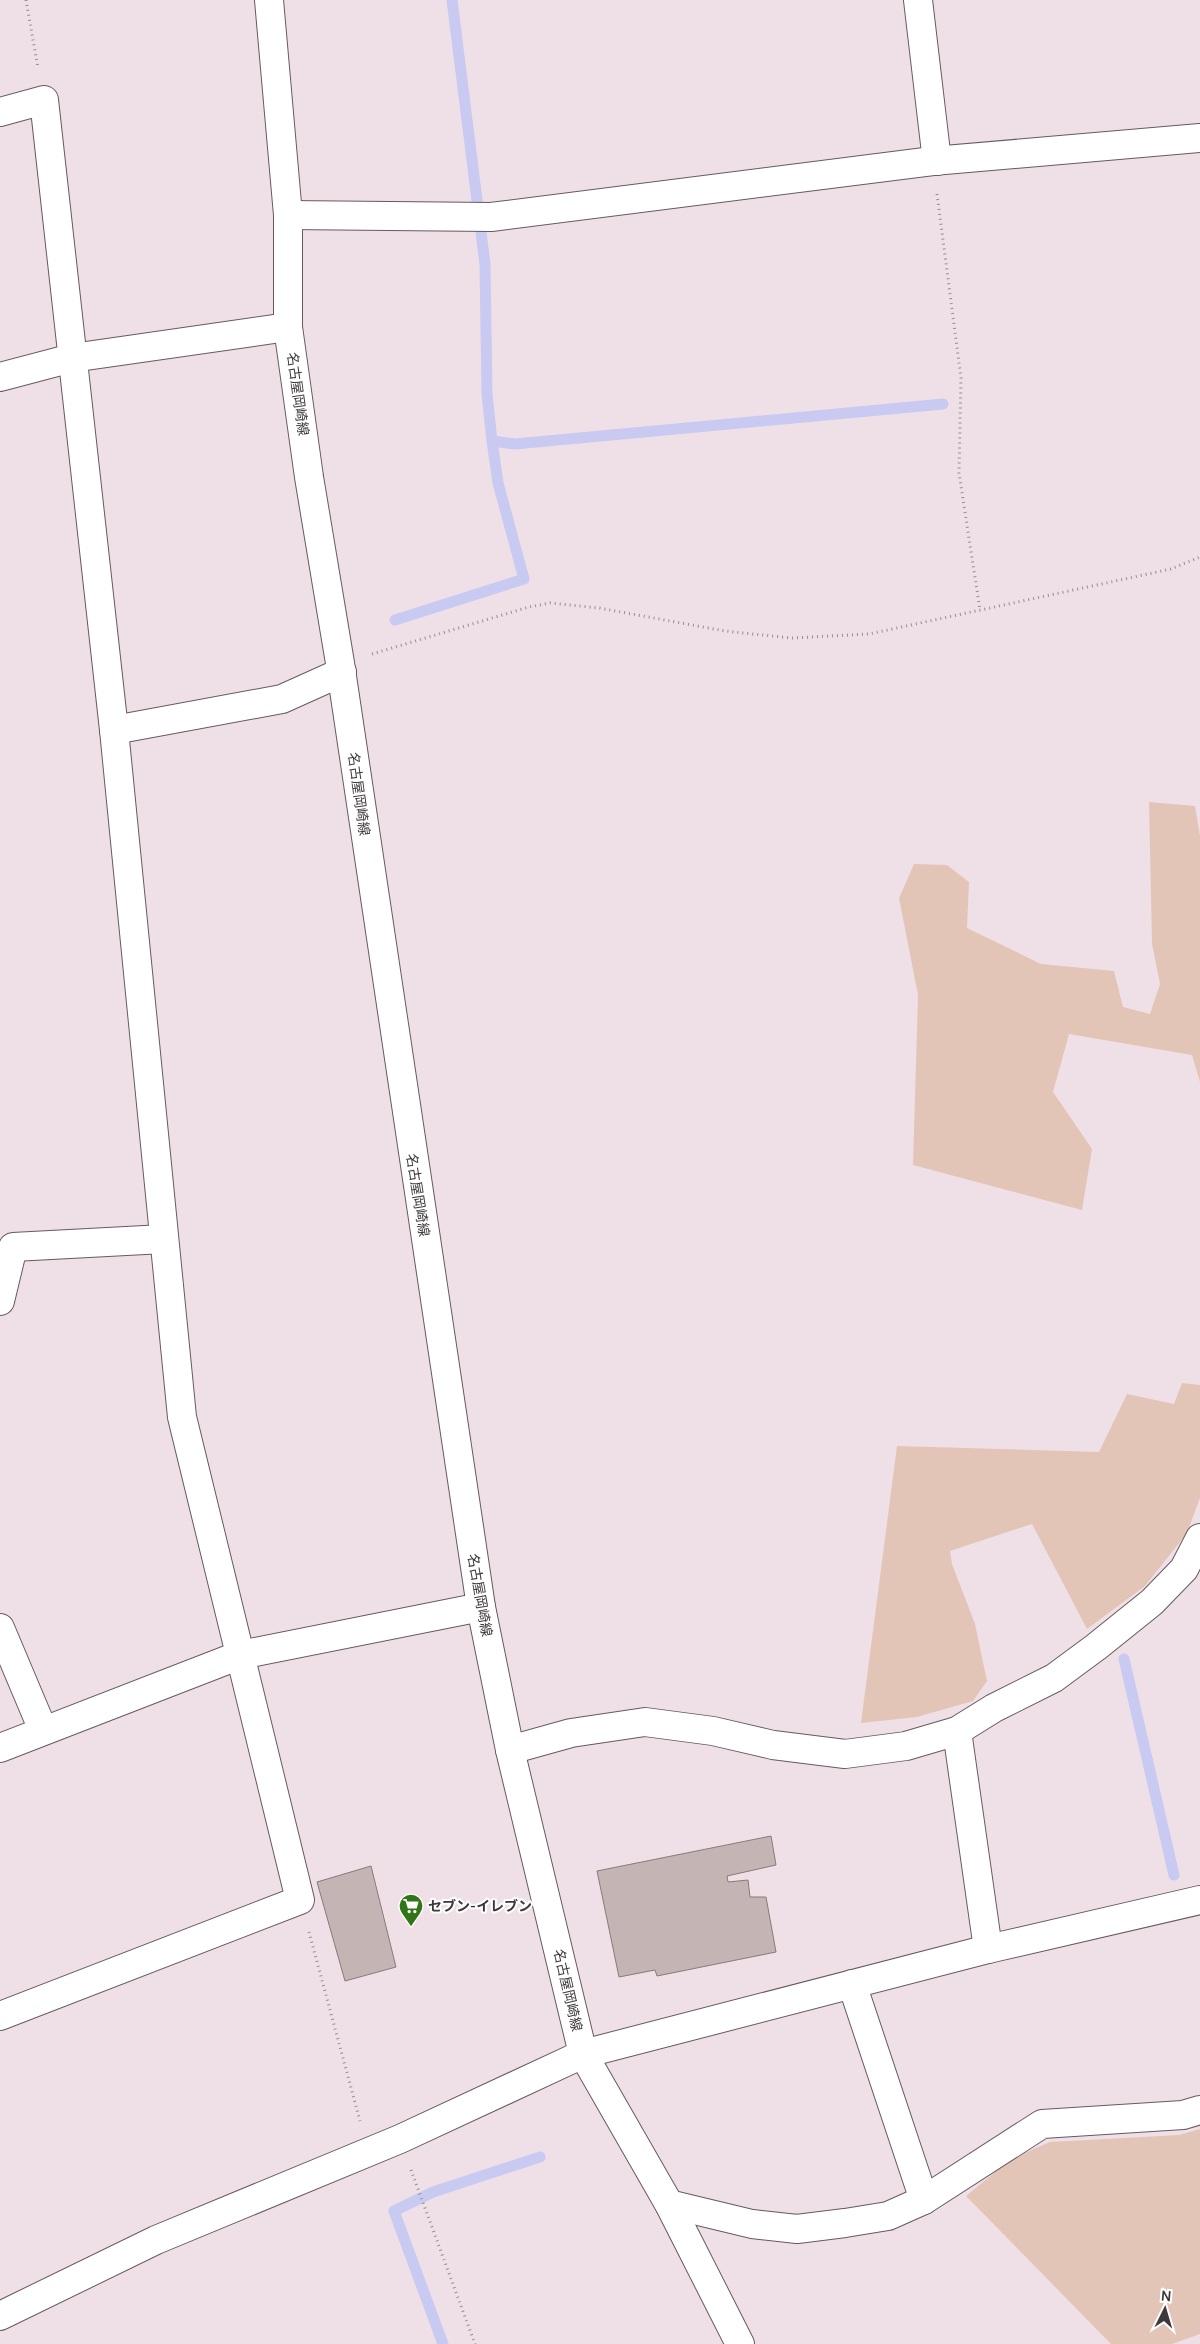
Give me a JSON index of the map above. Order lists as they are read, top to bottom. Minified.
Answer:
{"streets":{"street":["名古屋岡崎線"]},"places":{"supermarket":["セブン-イレブン"]},"north":"top"}
